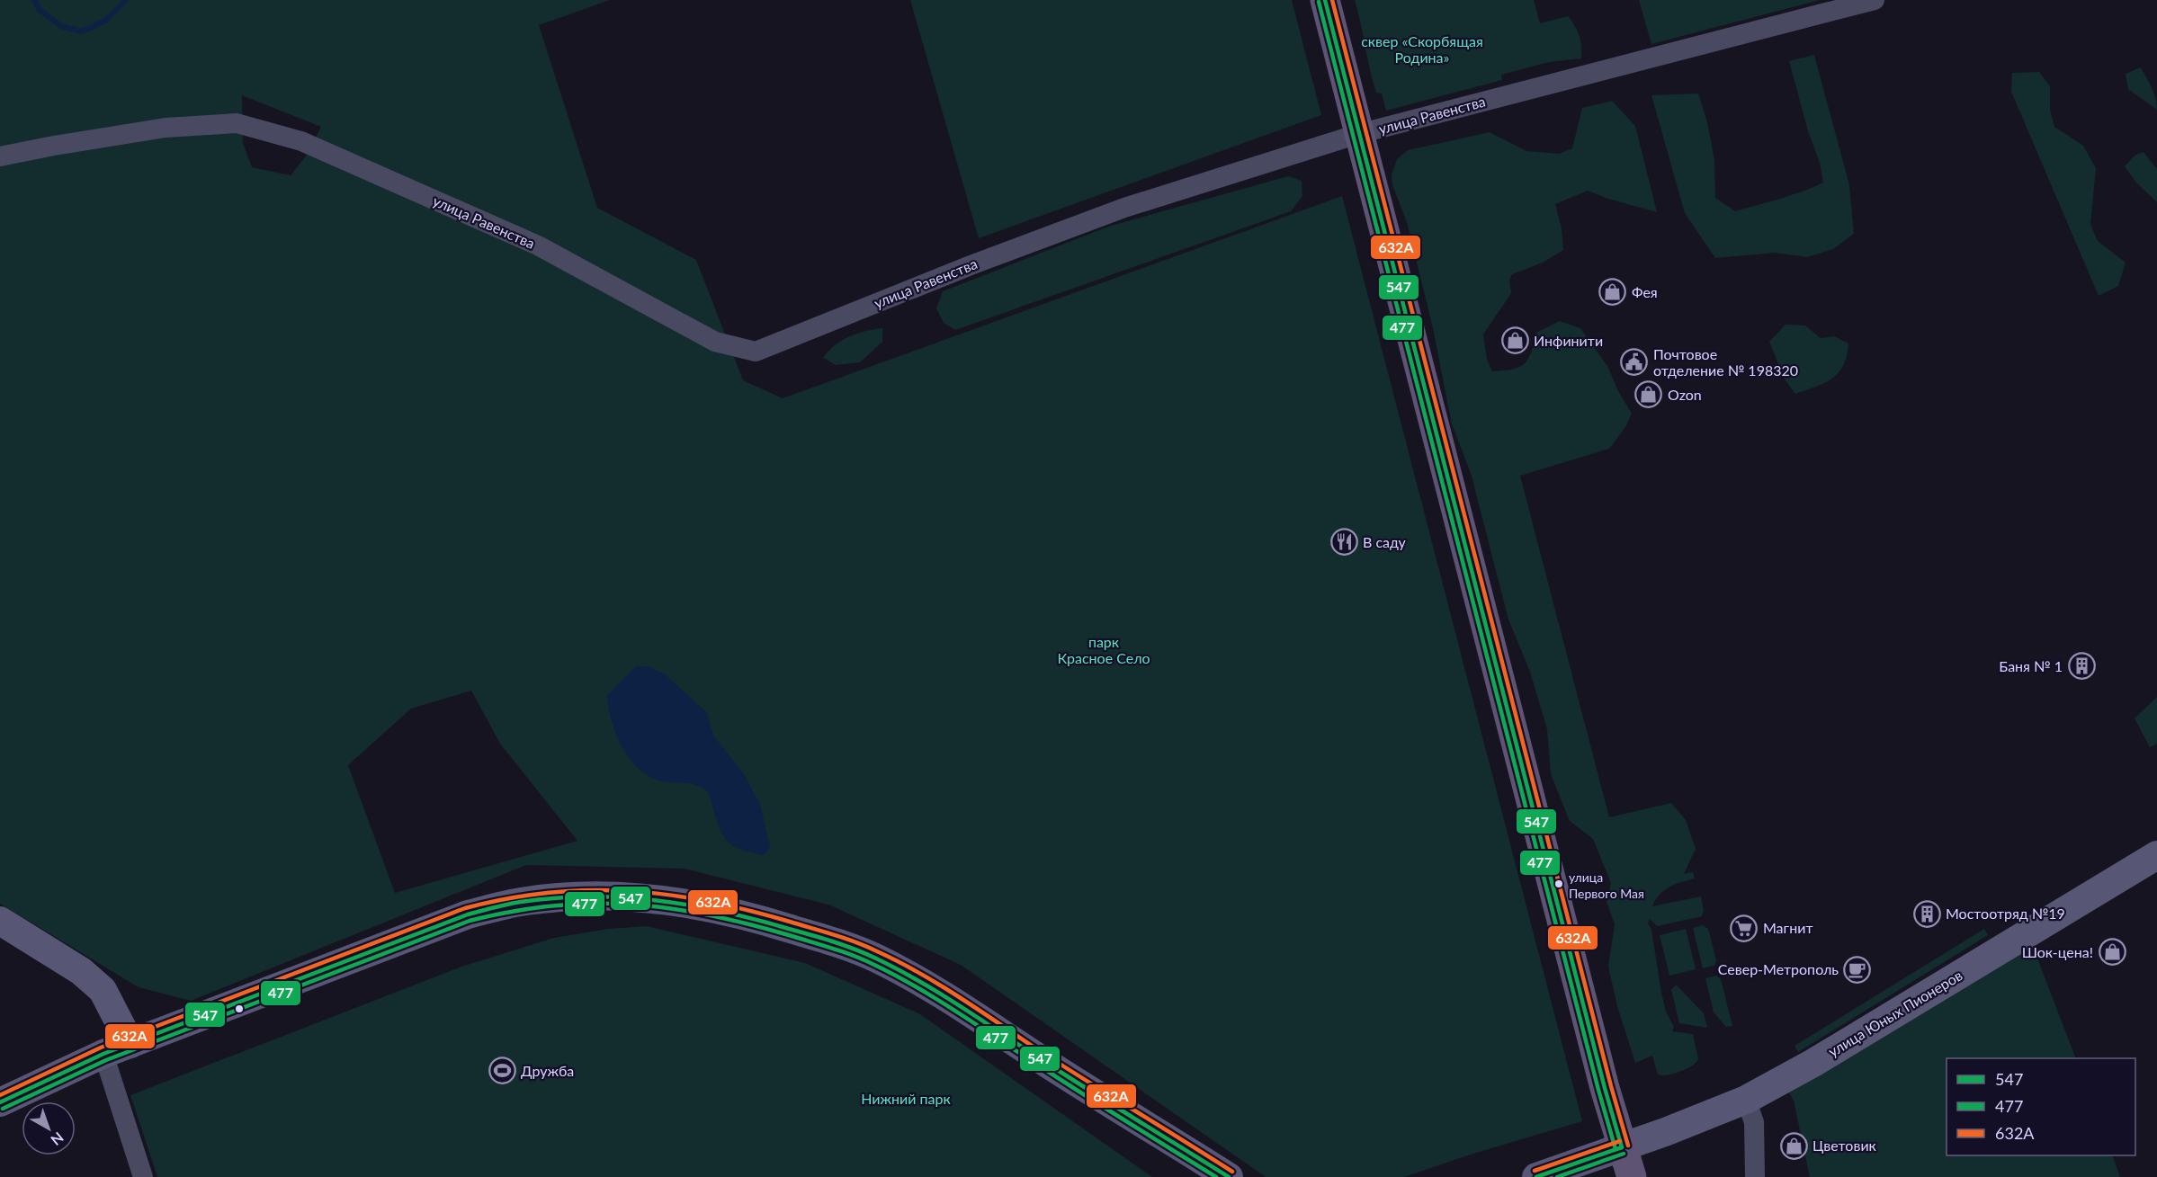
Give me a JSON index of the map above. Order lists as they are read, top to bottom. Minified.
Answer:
{"streets":{"main road":["улица Юных Пионеров"],"street":["улица Равенства"]},"parks":["сквер «Скорбящая Родина»","парк Красное Село","Нижний парк"],"places":{"shop":["Фея","Инфинити","Ozon","Шок-цена!","Цветовик"],"public building":["Почтовое отделение № 198320"],"restaurant":["В саду"],"building":["Баня № 1","Мостоотряд №19"],"other":["улица Первого Мая"],"supermarket":["Магнит"],"cafe":["Север-Метрополь"],"sports":["Дружба"]},"lines":["transit line 547","transit line 632А","transit line 477"],"legend":["547","477","632А"],"north":"bottom right"}
